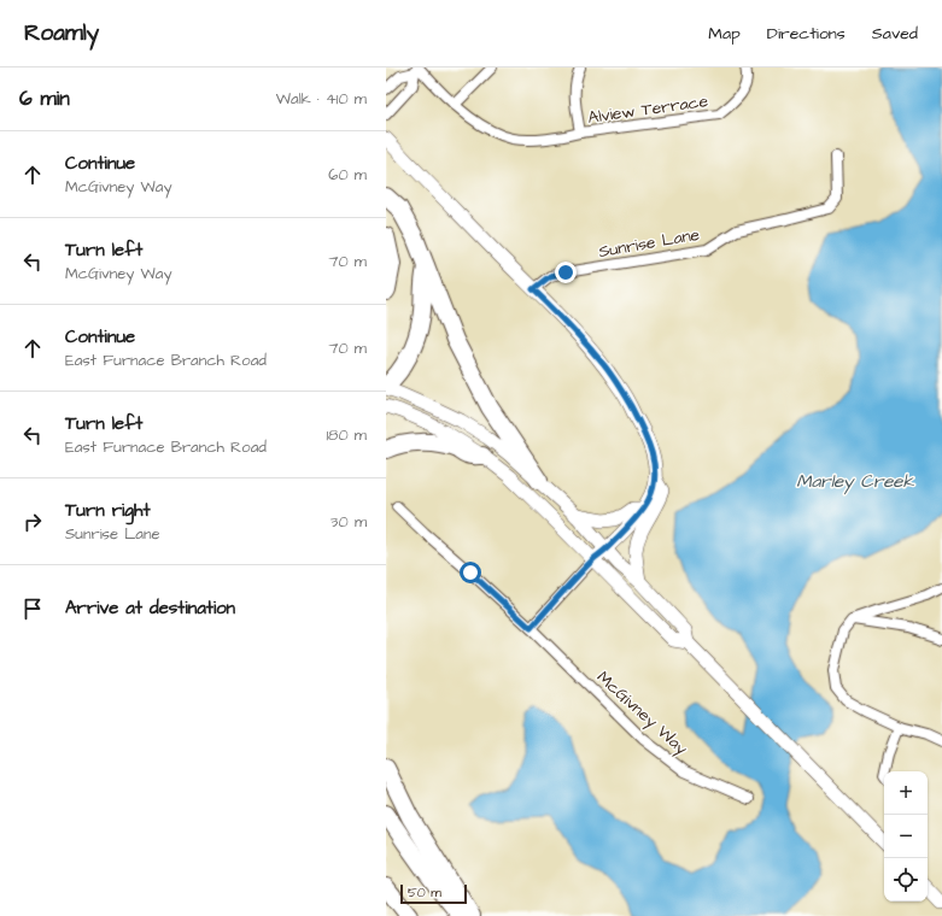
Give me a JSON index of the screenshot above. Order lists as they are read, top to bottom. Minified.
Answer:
{"streets":{"street":["Alview Terrace","Sunrise Lane","McGivney Way"]},"water":["Marley Creek"],"scale_bar":"50 m","page":{"header":"Roamly","nav":["Map","Directions","Saved"],"heading":["6 min","Walk · 410 m"],"list":[["Continue","McGivney Way","60 m"],["Turn left","McGivney Way","70 m"],["Continue","East Furnace Branch Road","70 m"],["Turn left","East Furnace Branch Road","180 m"],["Turn right","Sunrise Lane","30 m"],"Arrive at destination"],"map_buttons":["+","−"],"scale":"50 m"}}
